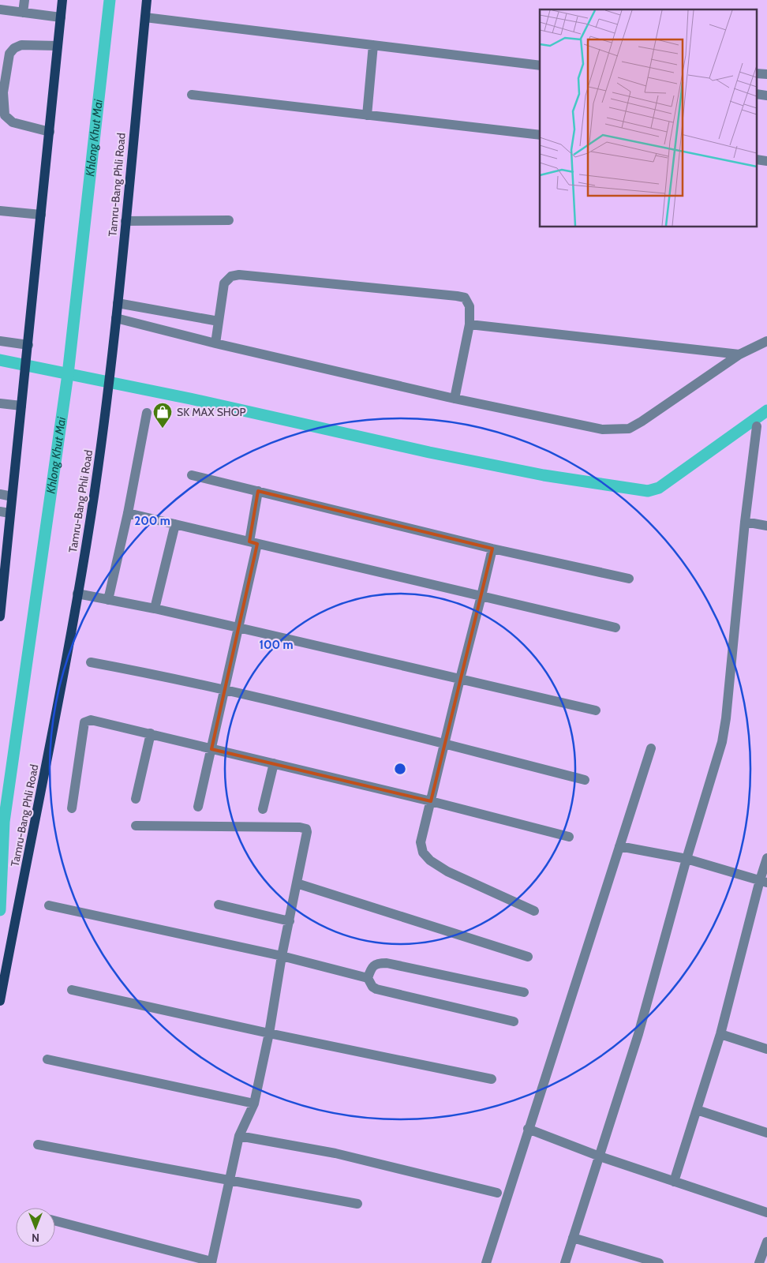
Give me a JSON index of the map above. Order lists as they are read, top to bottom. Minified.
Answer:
{"streets":{"main road":["Tamru-Bang Phli Road"]},"water":["Khlong Khut Mai"],"places":{"shop":["SK MAX SHOP"]},"north":"bottom","rings":["200 m","100 m"]}
